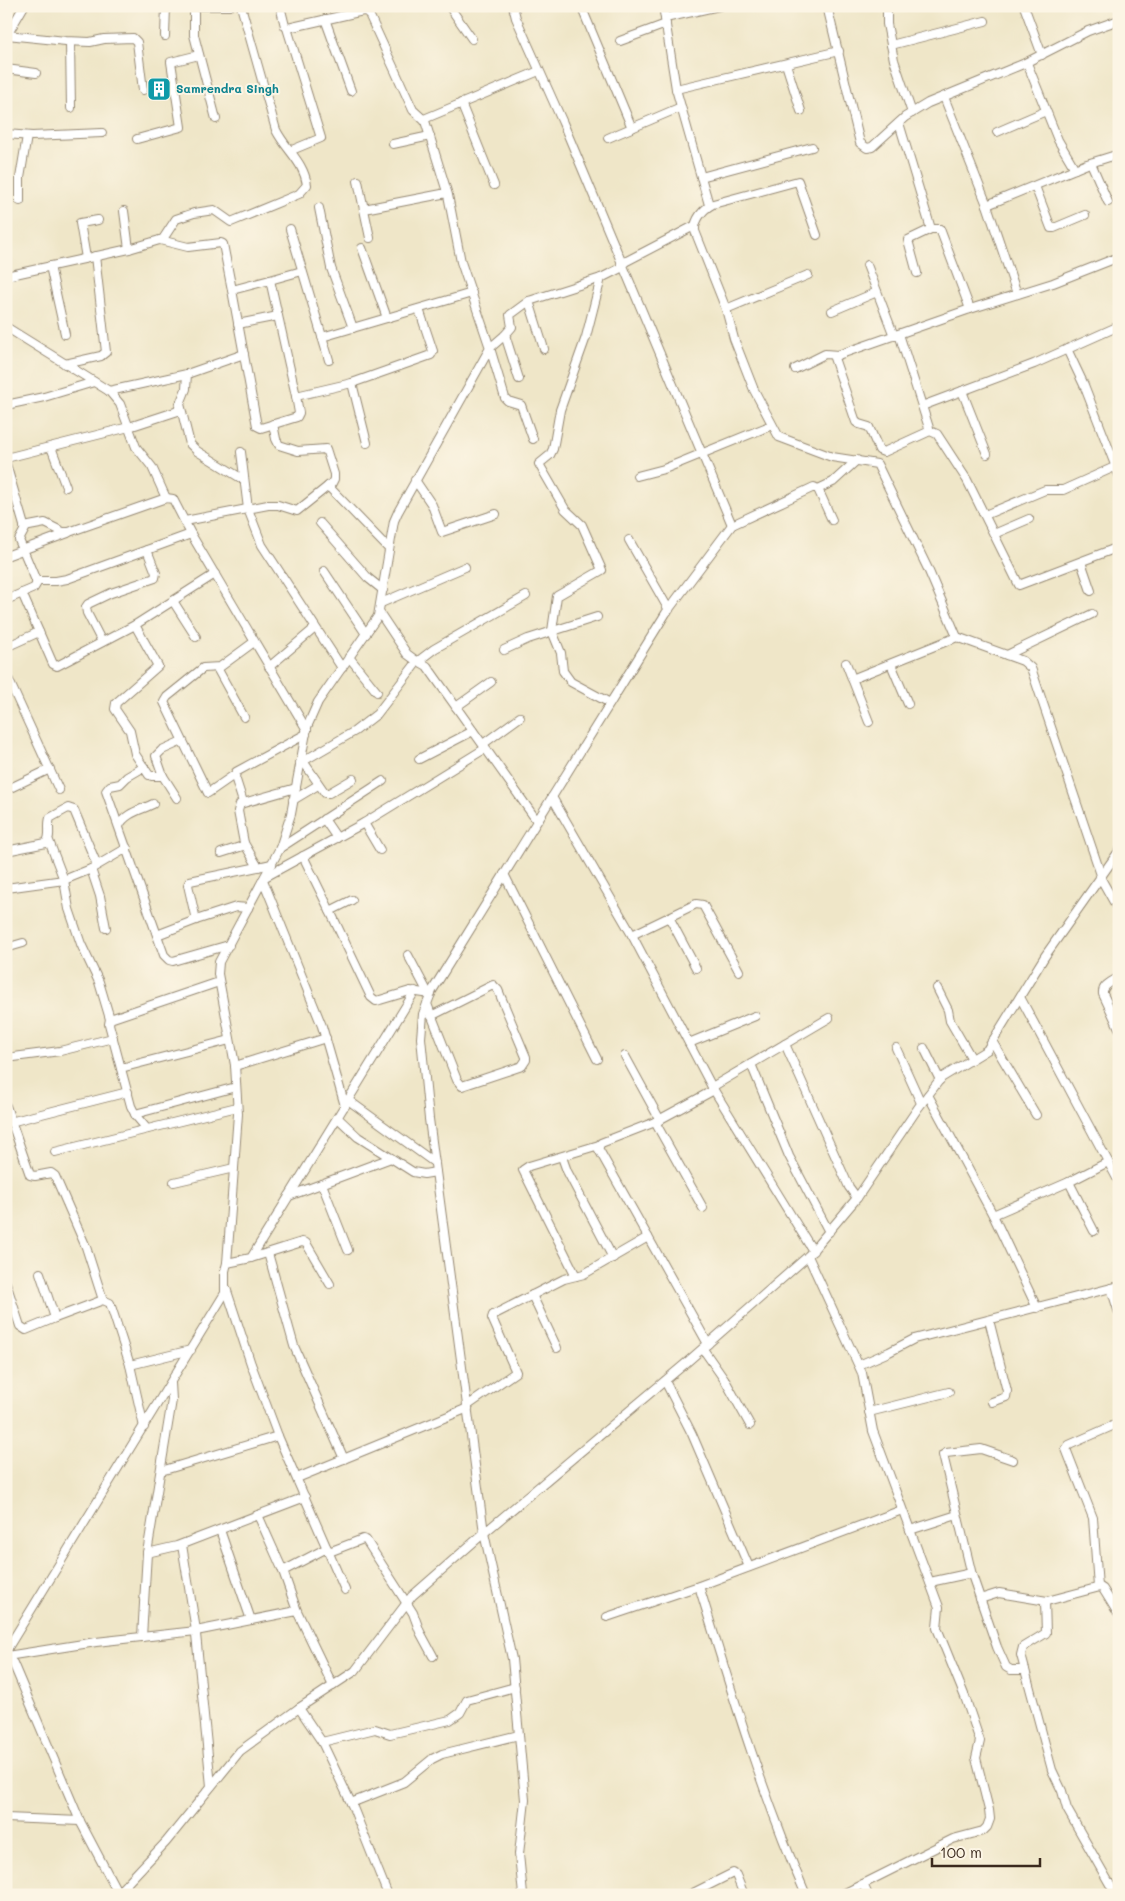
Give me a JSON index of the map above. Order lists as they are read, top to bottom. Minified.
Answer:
{"places":{"building":["Samrendra Singh"]},"scale_bar":"100 m"}
